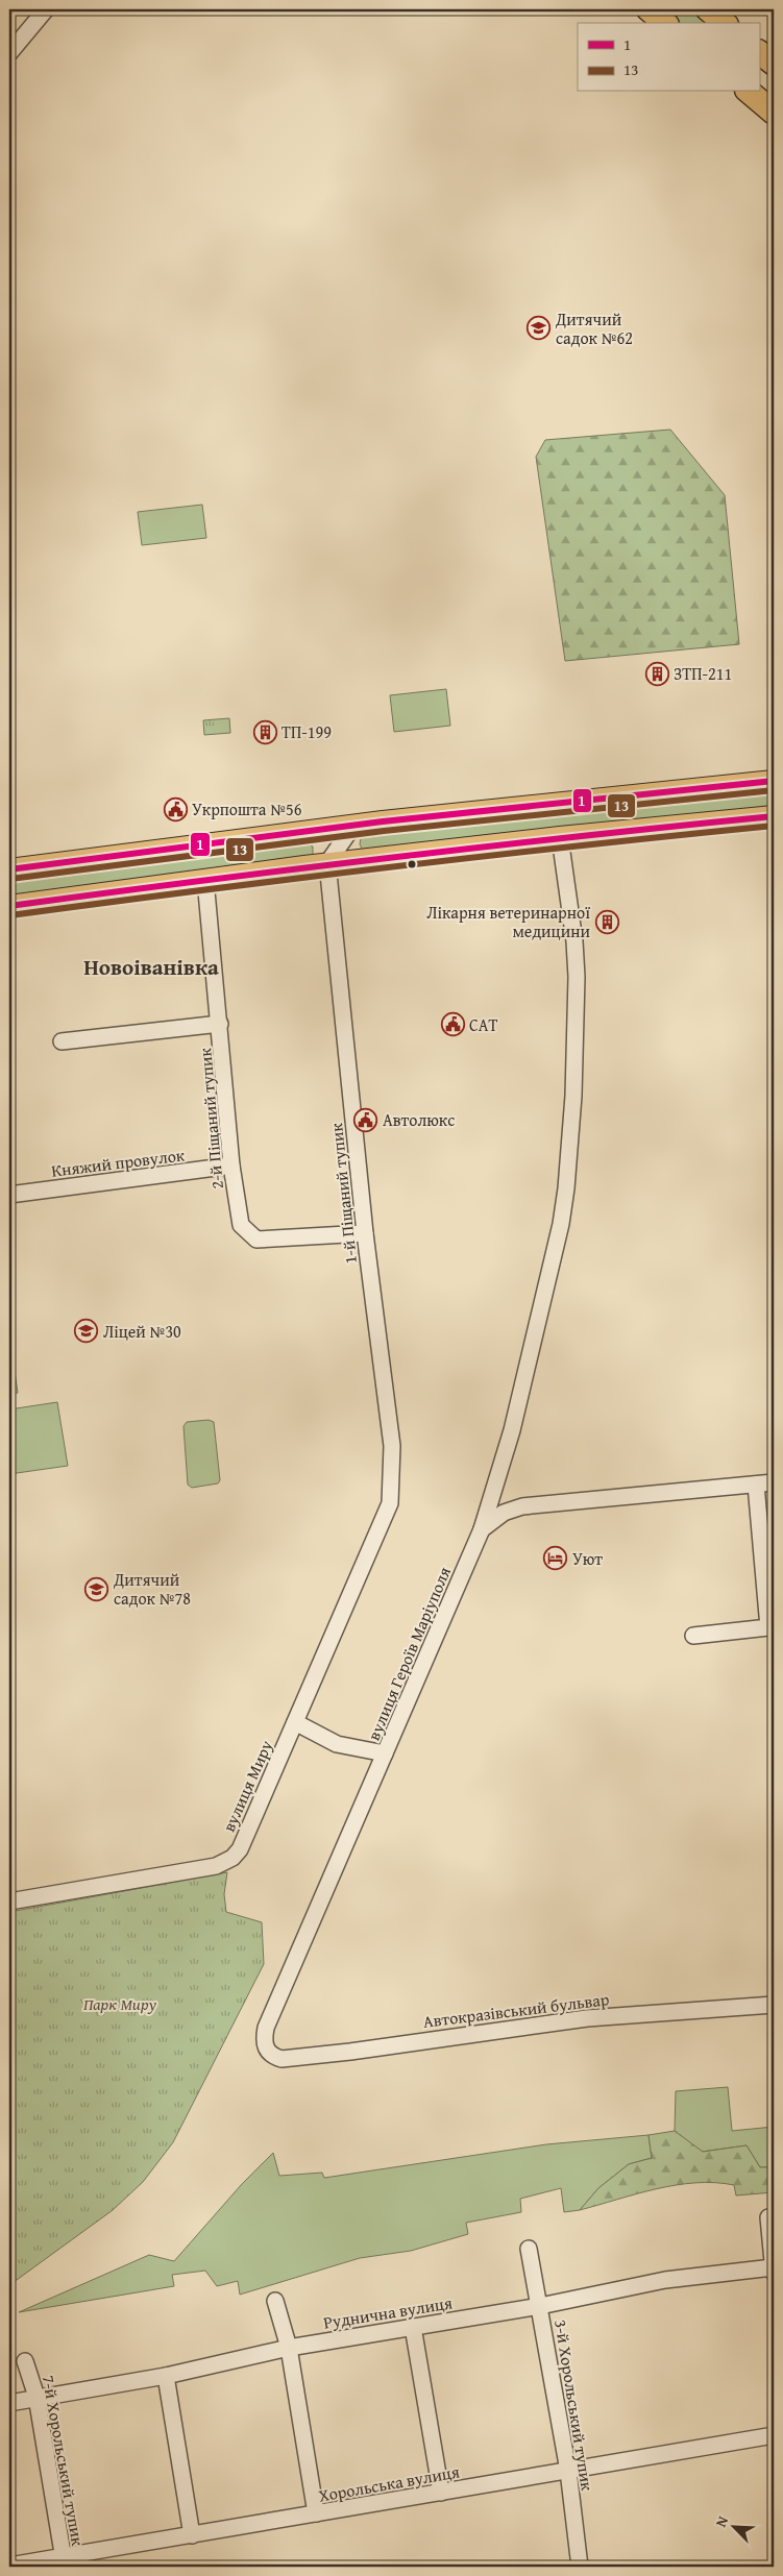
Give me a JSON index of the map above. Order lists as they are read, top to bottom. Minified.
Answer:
{"streets":{"street":["2-й Піщаний тупик","Княжий провулок","1-й Піщаний тупик","вулиця Героїв Маріуполя","вулиця Миру","Автокразівський бульвар","Руднична вулиця","3-й Хорольський тупик","7-й Хорольський тупик","Хорольська вулиця"]},"crossings":[["2-й Піщаний тупик","Княжий провулок"],["2-й Піщаний тупик","1-й Піщаний тупик"],["1-й Піщаний тупик","вулиця Миру"],["вулиця Героїв Маріуполя","Автокразівський бульвар"],["Руднична вулиця","3-й Хорольський тупик"],["Руднична вулиця","7-й Хорольський тупик"],["3-й Хорольський тупик","Хорольська вулиця"],["7-й Хорольський тупик","Хорольська вулиця"]],"districts":["Новоіванівка"],"parks":["Парк Миру"],"places":{"school or university":["Дитячий садок №62","Ліцей №30","Дитячий садок №78"],"building":["ЗТП-211","ТП-199","Лікарня ветеринарної медицини"],"public building":["Укрпошта №56","САТ","Автолюкс"],"hotel":["Уют"]},"lines":["transit line 1","transit line 13"],"legend":["1","13"],"north":"top left"}
